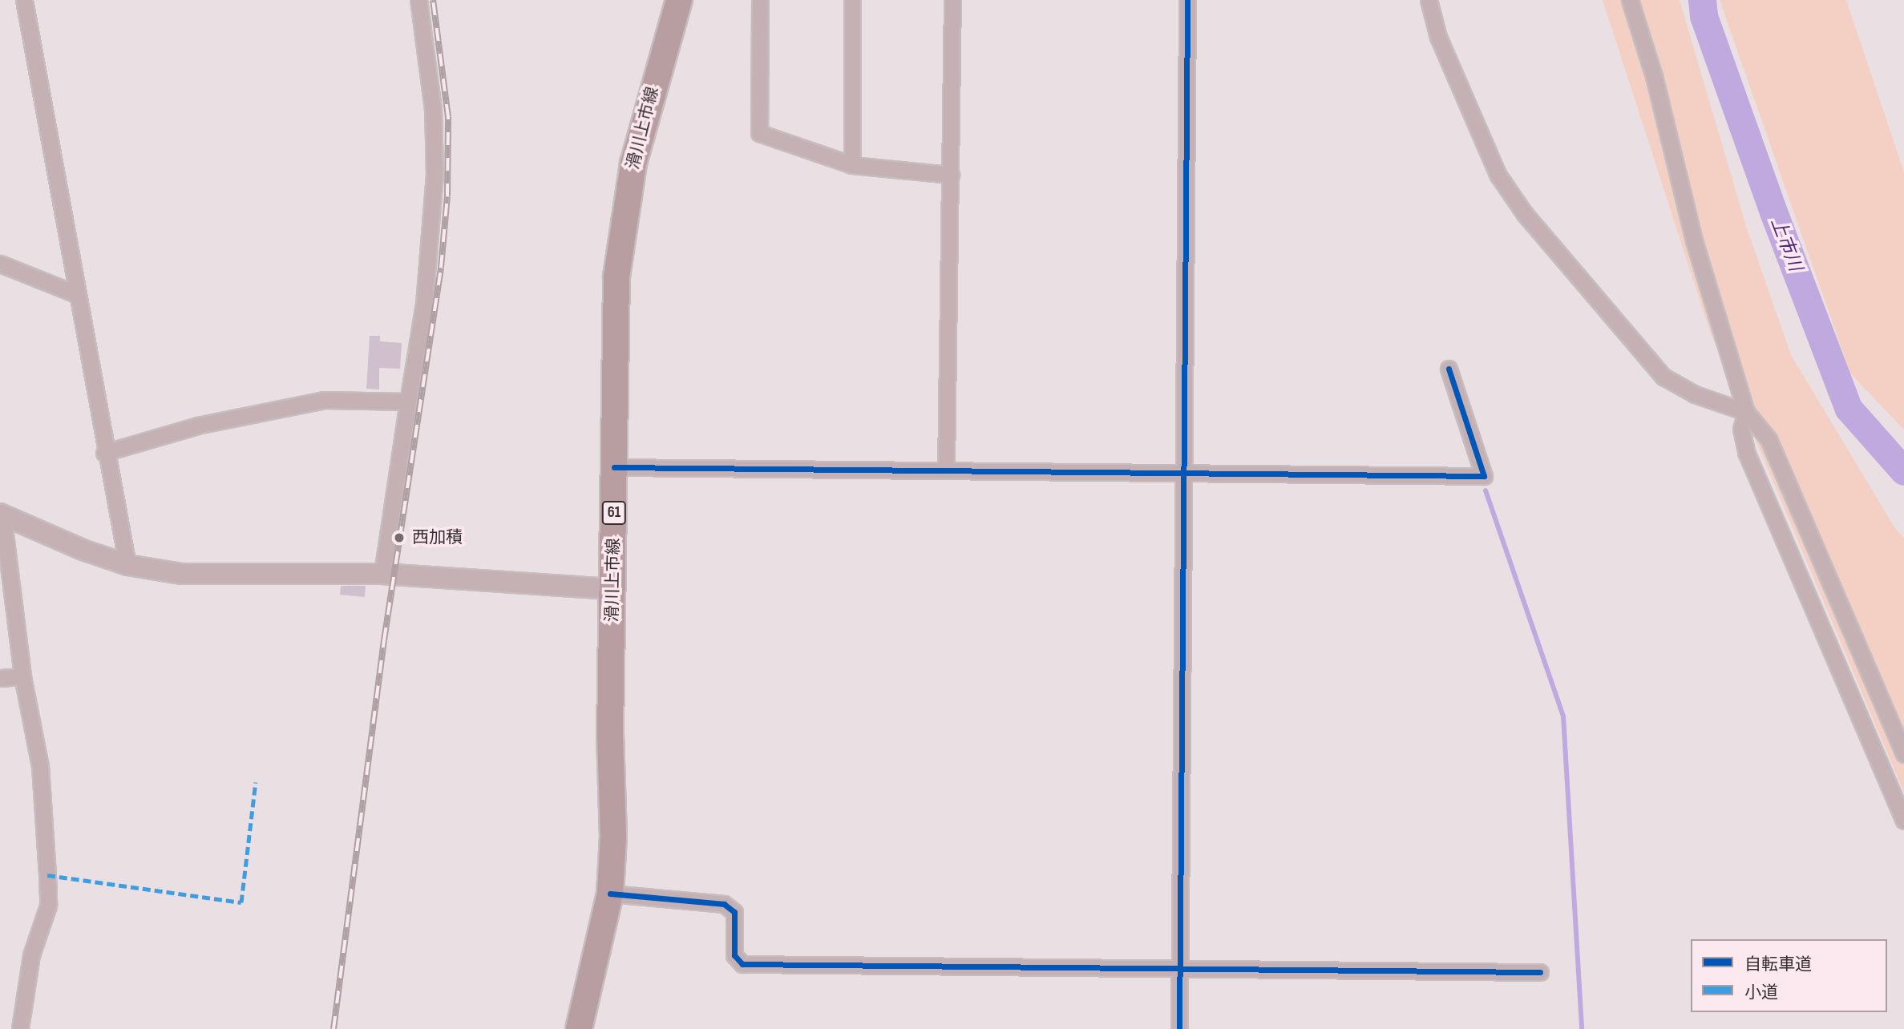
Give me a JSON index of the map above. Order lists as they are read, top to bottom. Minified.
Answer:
{"streets":{"main road":["滑川上市線","61"]},"water":["上市川"],"places":["西加積"],"legend":["自転車道","小道"]}
